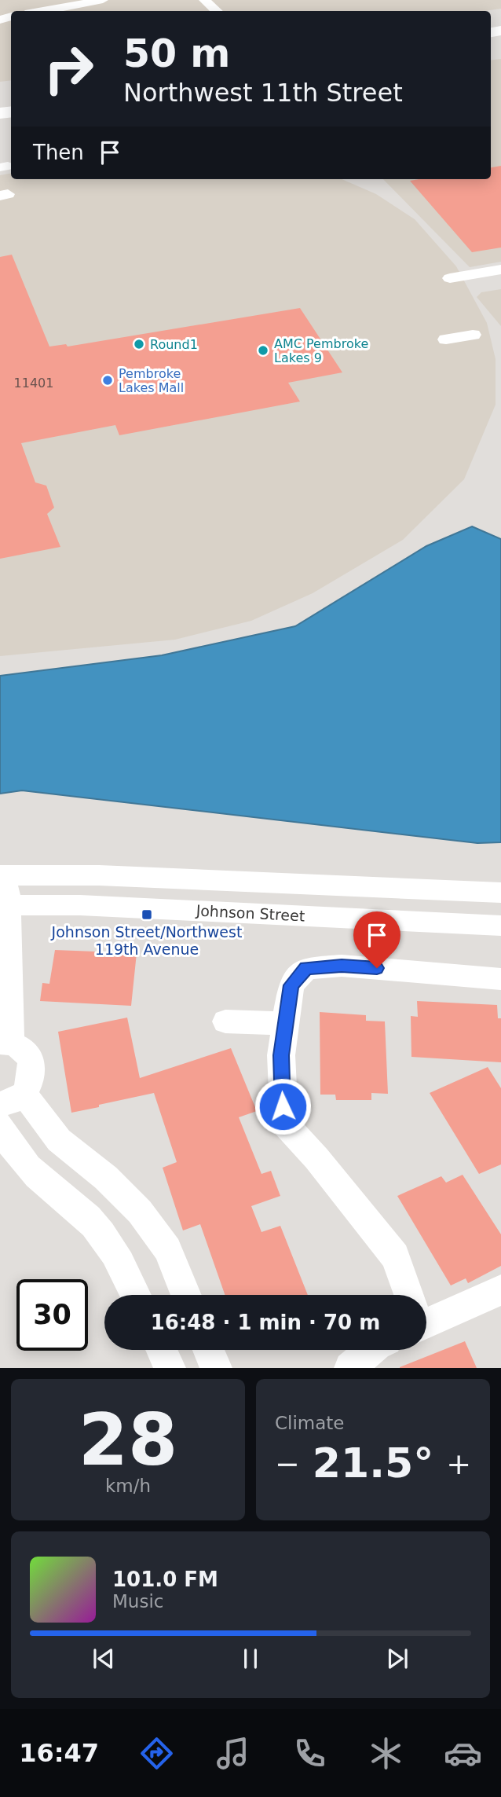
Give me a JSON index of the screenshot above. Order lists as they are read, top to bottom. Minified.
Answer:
{"streets":{"street":["Johnson Street"]},"places":{"other":["Round1","AMC Pembroke Lakes 9","Pembroke Lakes Mall"],"transit":["Johnson Street/Northwest 119th Avenue"]},"house_numbers":["11401"],"page":{"turn":["50 m","Northwest 11th Street"],"then":"Then","limit":"30","trip":"16:48 · 1 min · 70 m","tile":[["28","km/h"],"Climate"],"heat":["−","21.5°","+"],"song":["101.0 FM","Music"],"tabs":"16:47"}}
